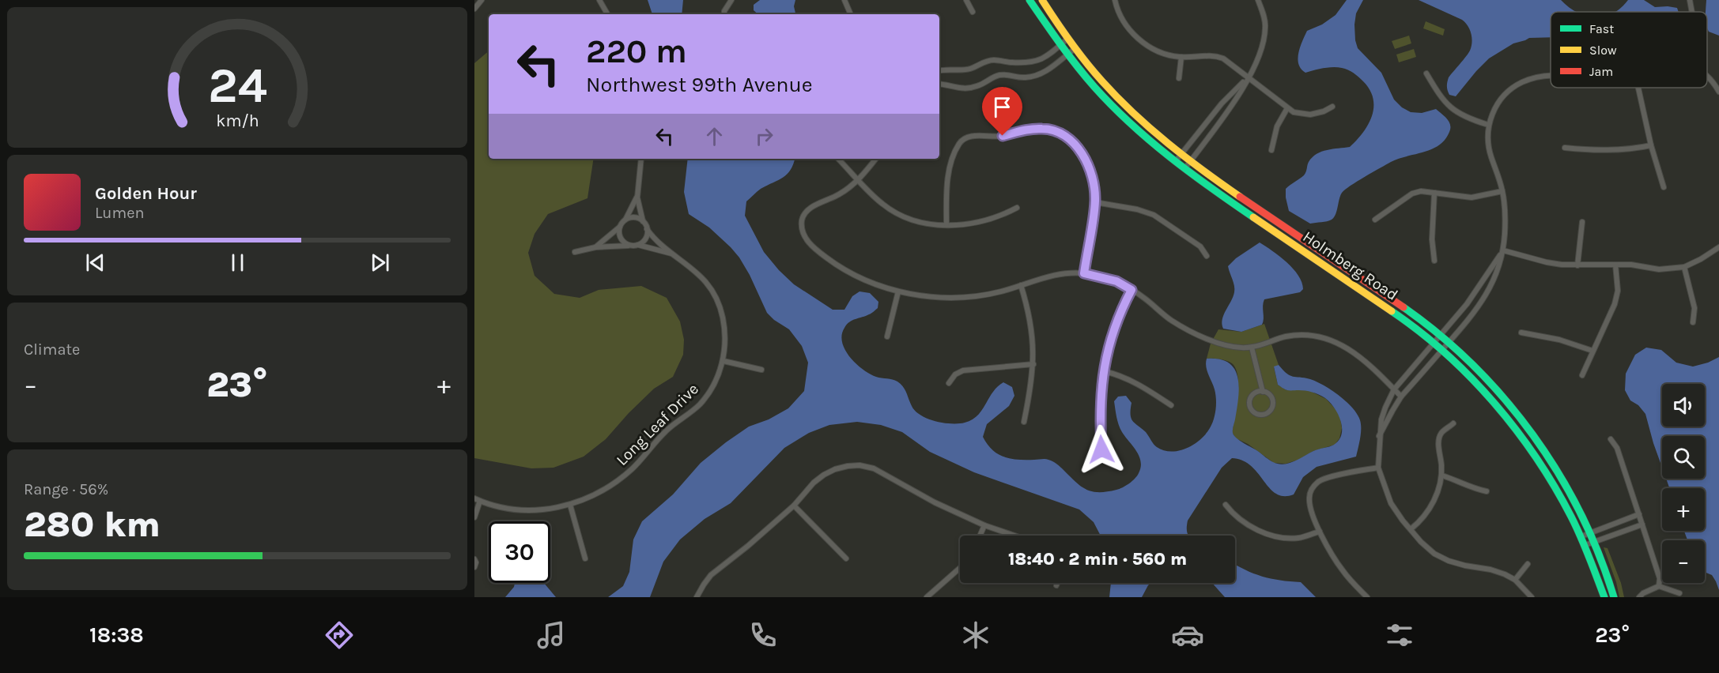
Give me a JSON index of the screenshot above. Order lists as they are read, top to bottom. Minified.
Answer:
{"streets":{"street":["Holmberg Road","Long Leaf Drive"]},"legend":["Fast","Slow","Jam"],"page":{"turn":["220 m","Northwest 99th Avenue"],"song":["Golden Hour","Lumen"],"tile":["Climate",["Range · 56%","280 km"]],"heat":["−","23°","+"],"map_buttons":["+","−"],"limit":"30","trip":"18:40 · 2 min · 560 m","tabs":["18:38","23°"],"gauge":["24","km/h"]}}
